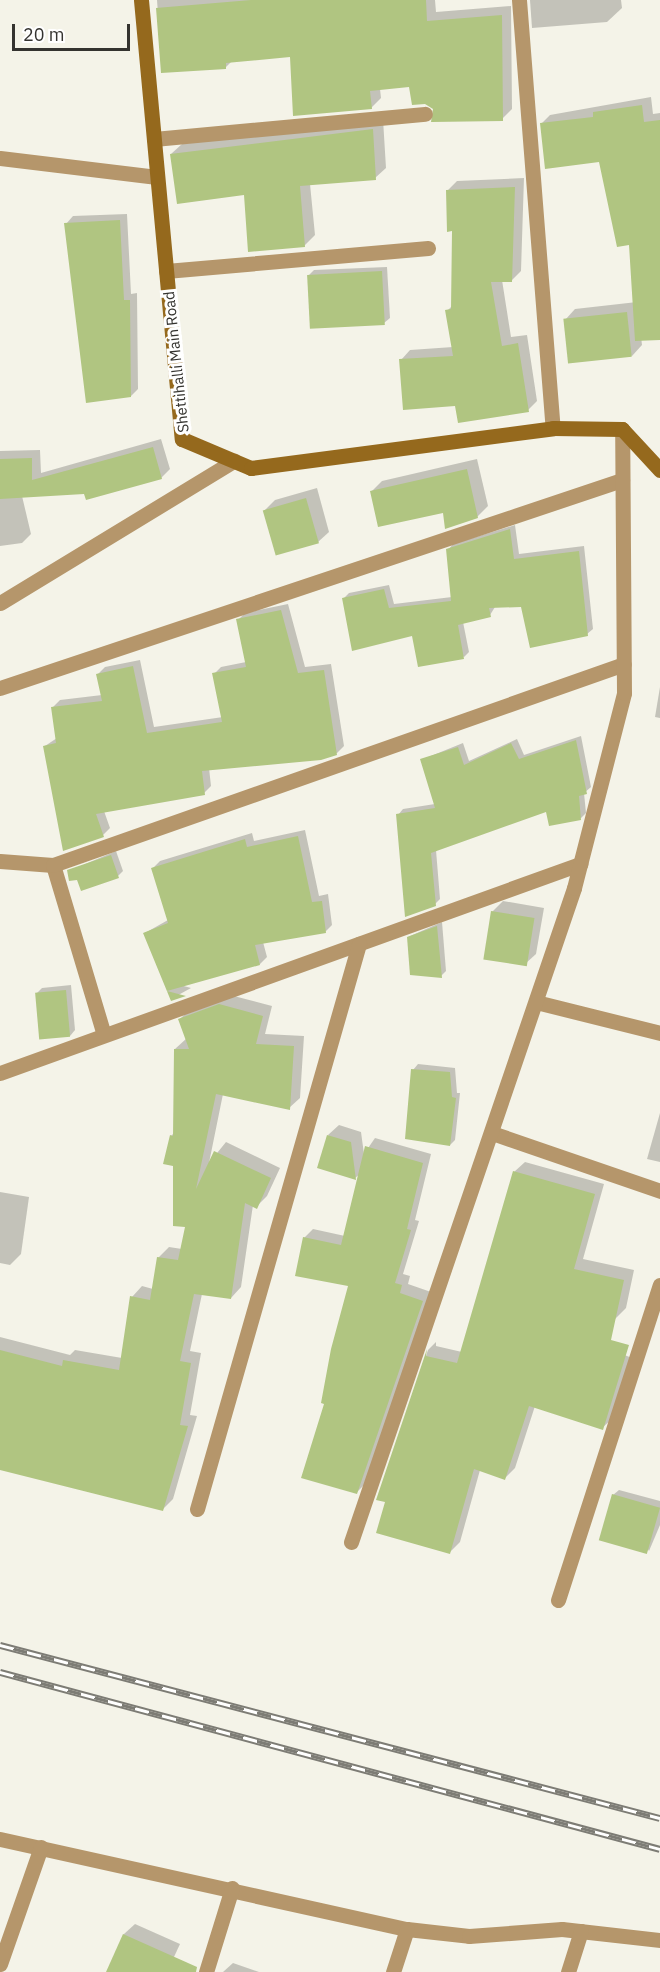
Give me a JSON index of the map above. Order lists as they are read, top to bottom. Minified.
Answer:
{"streets":{"street":["Shettihalli Main Road"]},"scale_bar":"20 m"}
